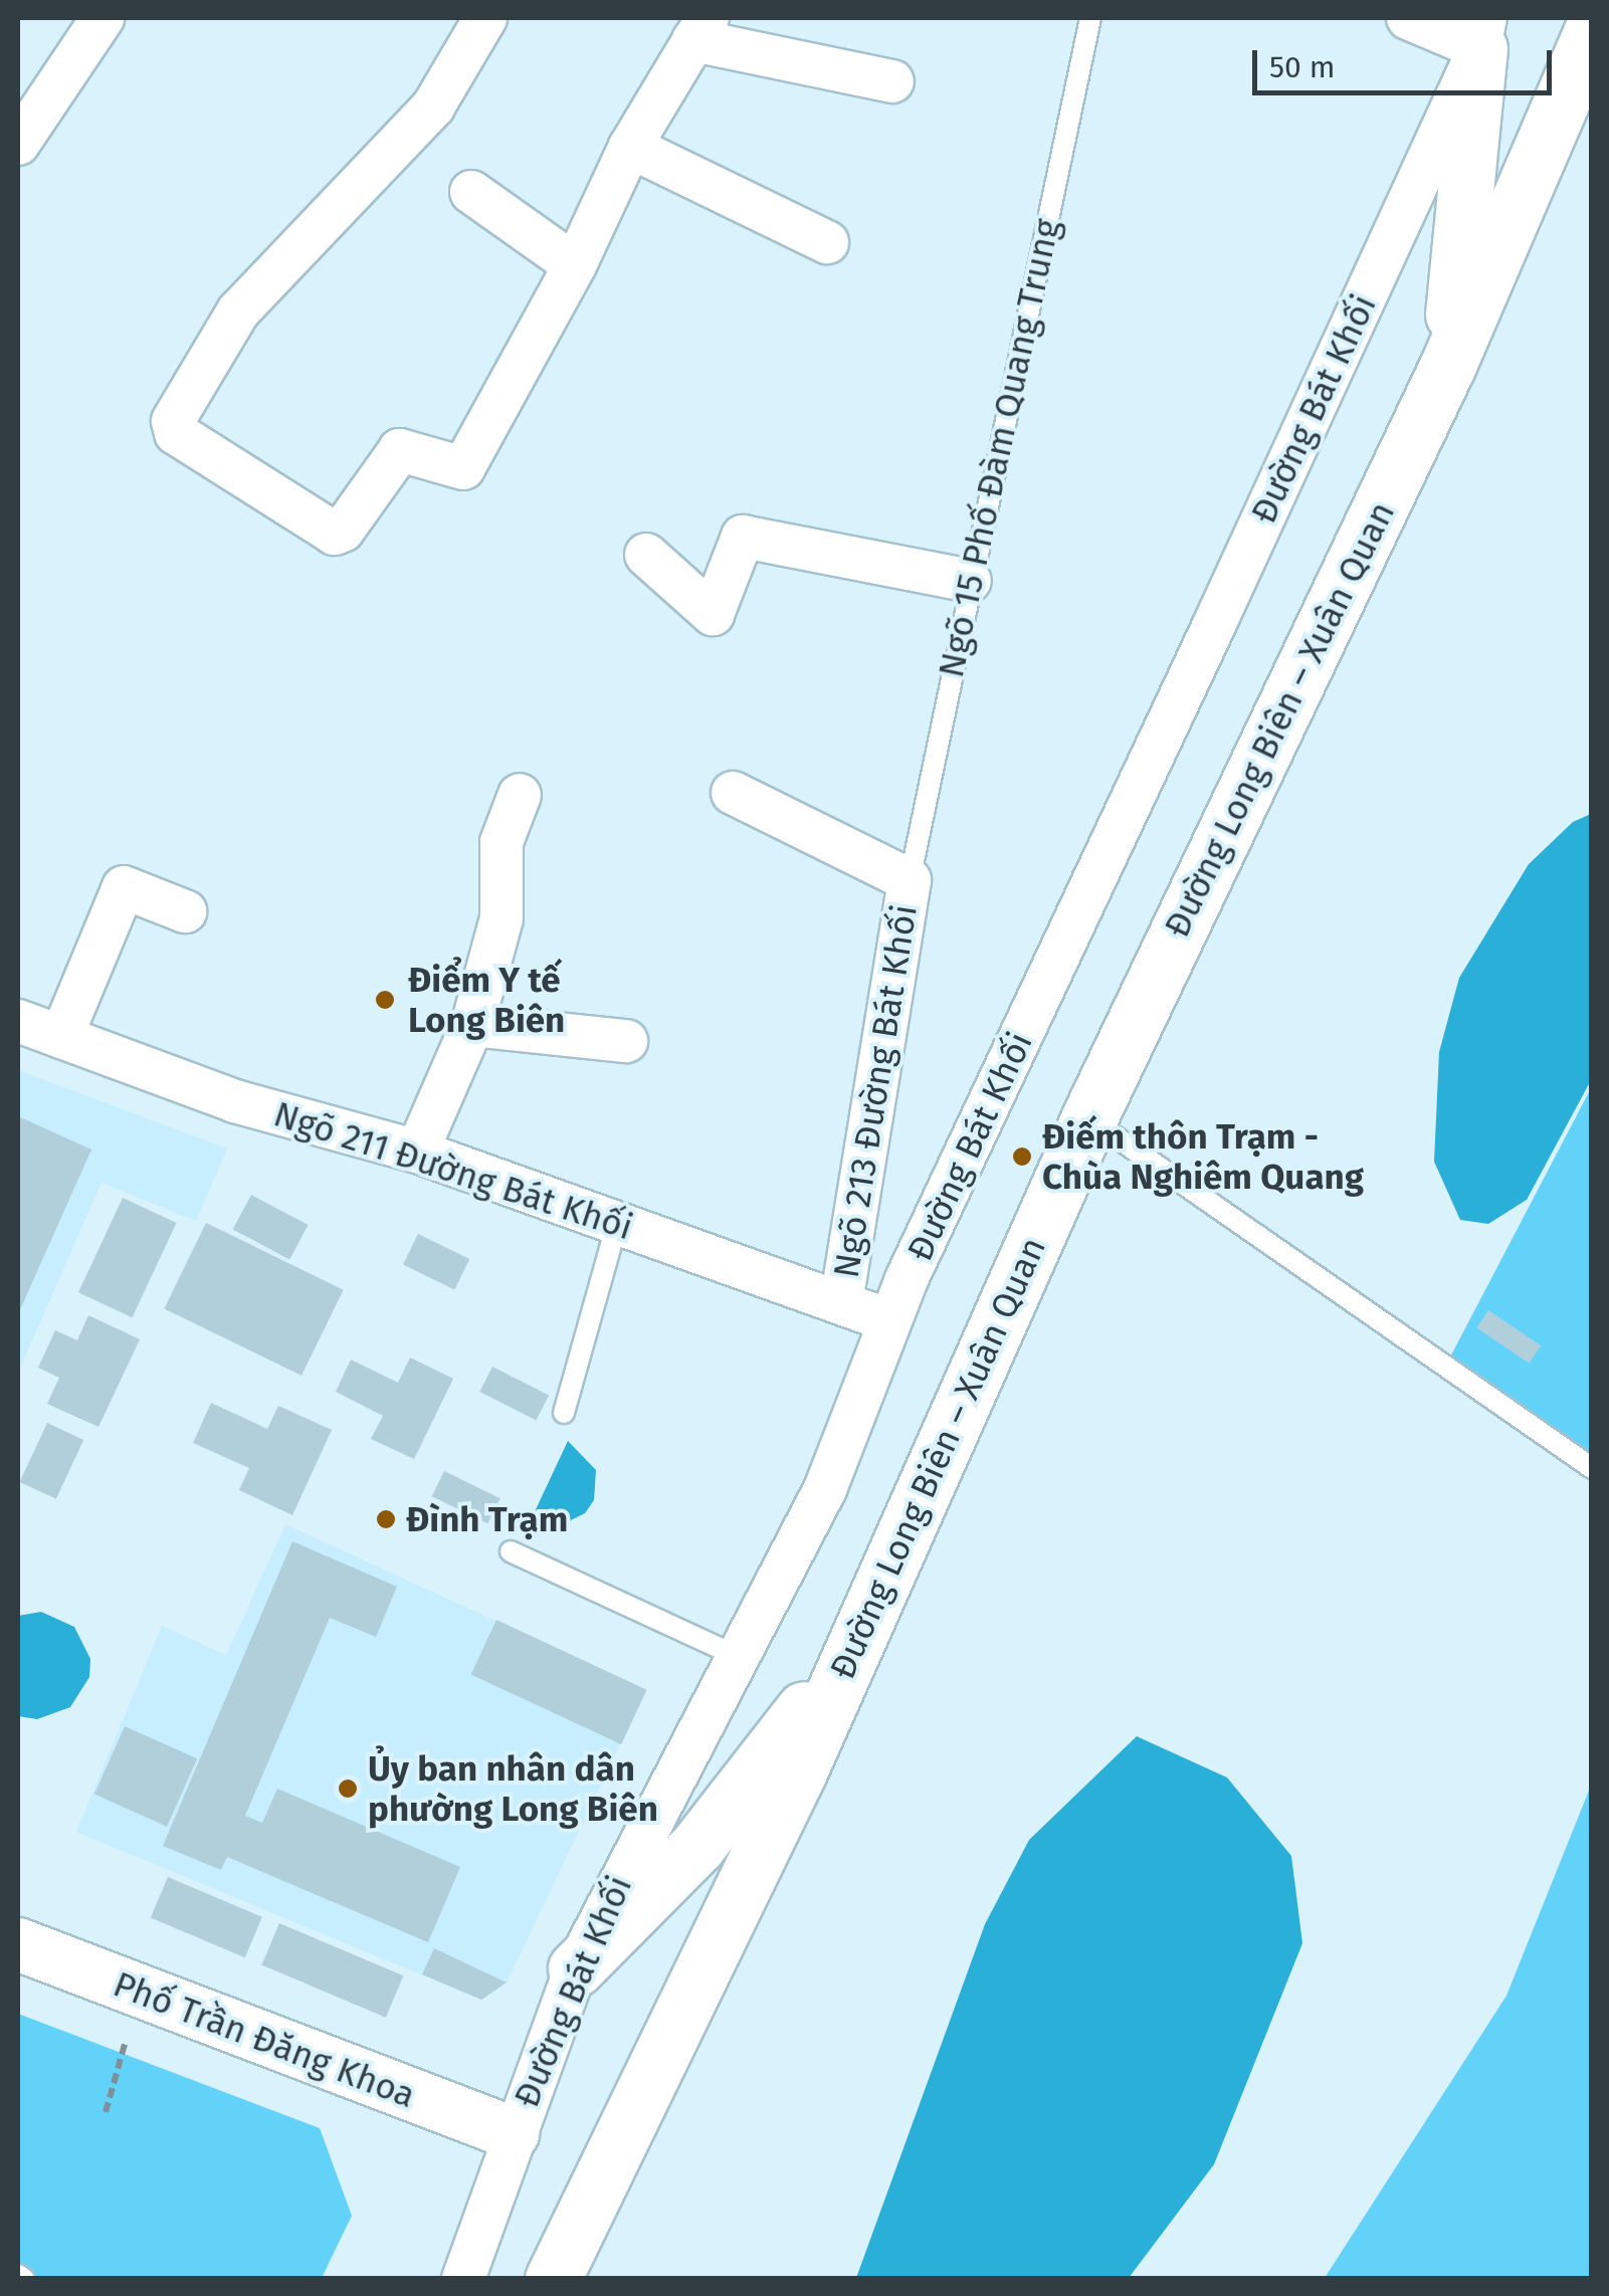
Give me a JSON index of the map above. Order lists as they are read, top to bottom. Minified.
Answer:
{"streets":{"main road":["Đường Long Biên – Xuân Quan"],"street":["Đường Bát Khối","Ngõ 213 Đường Bát Khối","Ngõ 211 Đường Bát Khối","Phố Trần Đăng Khoa"],"lane":["Ngõ 15 Phố Đàm Quang Trung"]},"crossings":[["Đường Bát Khối","Ngõ 211 Đường Bát Khối"],["Đường Bát Khối","Phố Trần Đăng Khoa"],["Ngõ 15 Phố Đàm Quang Trung","Ngõ 213 Đường Bát Khối"],["Ngõ 213 Đường Bát Khối","Ngõ 211 Đường Bát Khối"]],"places":["Điểm Y tế Long Biên","Điếm thôn Trạm - Chùa Nghiêm Quang","Đình Trạm","Ủy ban nhân dân phường Long Biên"],"scale_bar":"50 m"}
